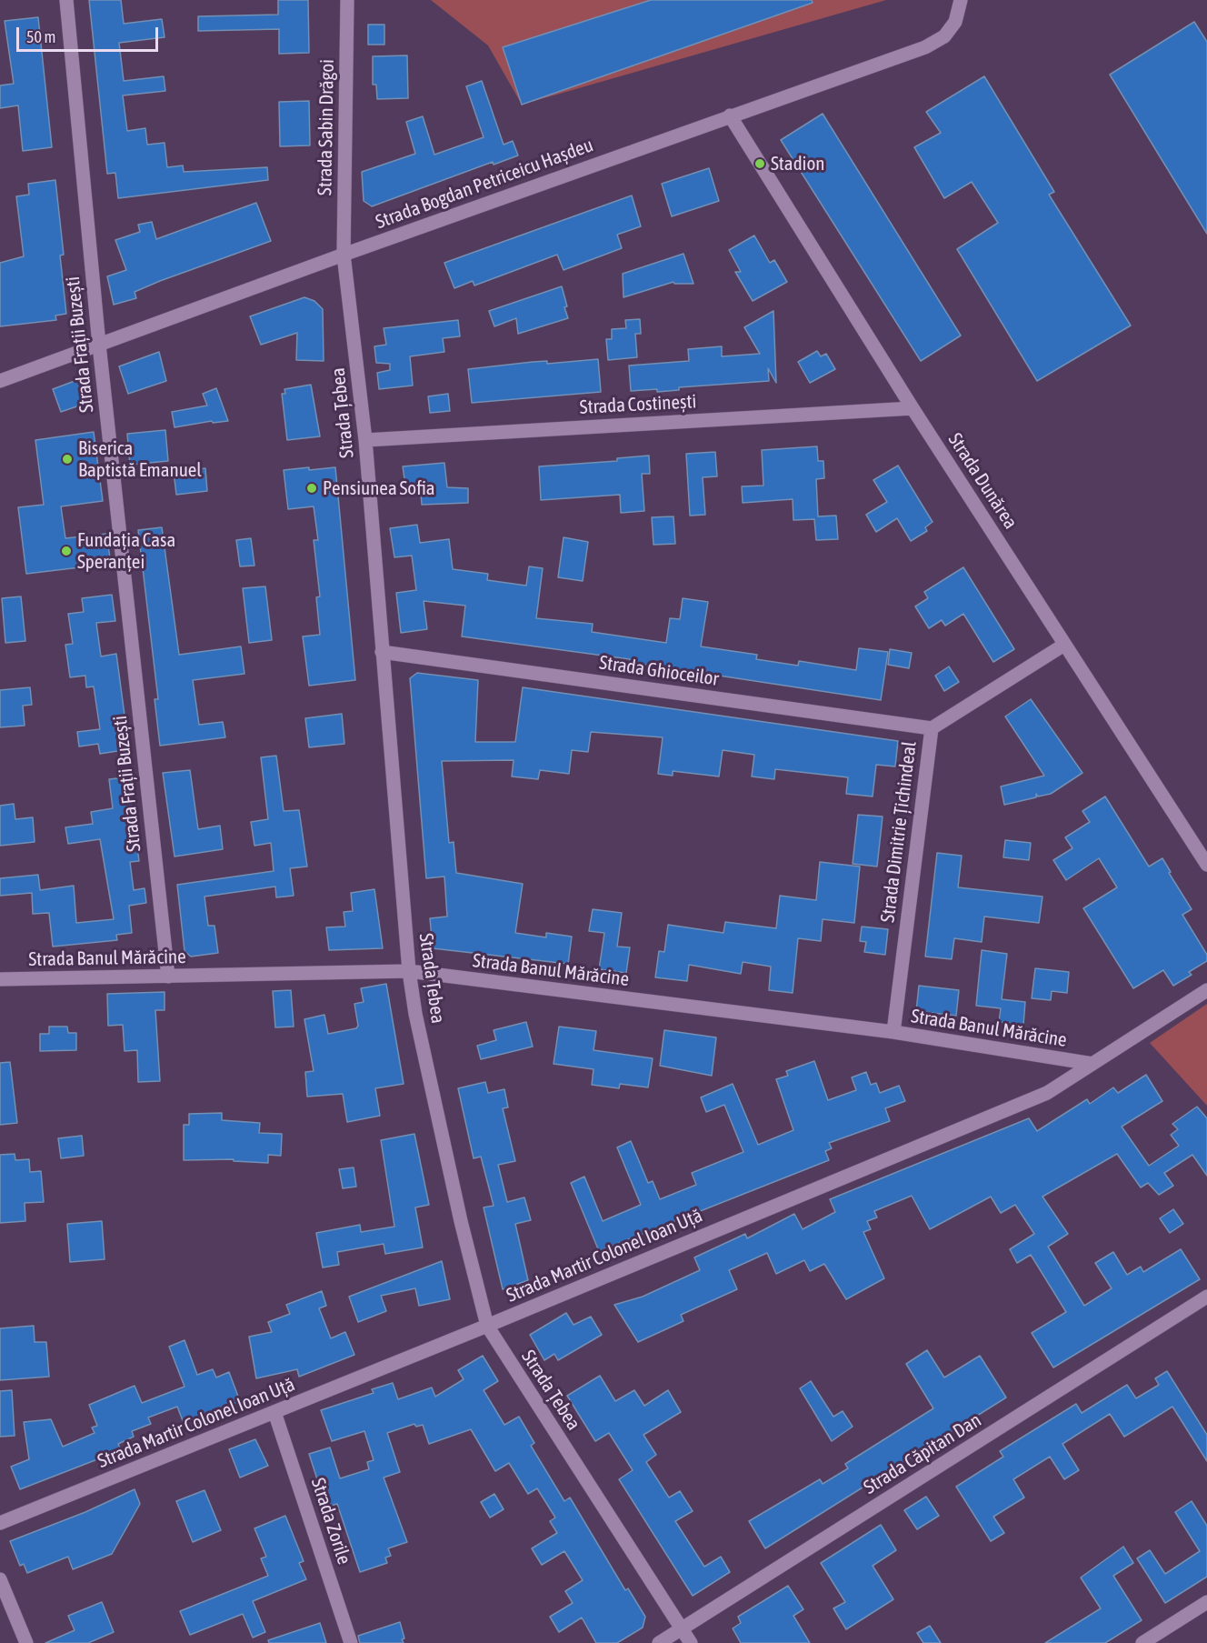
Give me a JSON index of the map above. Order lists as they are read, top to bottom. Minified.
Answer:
{"streets":{"street":["Strada Sabin Drăgoi","Strada Bogdan Petriceicu Hașdeu","Strada Frații Buzești","Strada Costinești","Strada Țebea","Strada Dunărea","Strada Ghioceilor","Strada Dimitrie Țichindeal","Strada Banul Mărăcine","Strada Martir Colonel Ioan Uță","Strada Căpitan Dan","Strada Zorile"]},"crossings":[["Strada Sabin Drăgoi","Strada Bogdan Petriceicu Hașdeu"],["Strada Sabin Drăgoi","Strada Țebea"],["Strada Bogdan Petriceicu Hașdeu","Strada Frații Buzești"],["Strada Bogdan Petriceicu Hașdeu","Strada Țebea"],["Strada Bogdan Petriceicu Hașdeu","Strada Dunărea"],["Strada Frații Buzești","Strada Banul Mărăcine"],["Strada Costinești","Strada Țebea"],["Strada Costinești","Strada Dunărea"],["Strada Țebea","Strada Ghioceilor"],["Strada Țebea","Strada Banul Mărăcine"],["Strada Țebea","Strada Martir Colonel Ioan Uță"],["Strada Țebea","Strada Căpitan Dan"],["Strada Dunărea","Strada Dimitrie Țichindeal"],["Strada Ghioceilor","Strada Dimitrie Țichindeal"],["Strada Dimitrie Țichindeal","Strada Banul Mărăcine"],["Strada Banul Mărăcine","Strada Martir Colonel Ioan Uță"],["Strada Martir Colonel Ioan Uță","Strada Zorile"]],"places":["Stadion","Biserica Baptistă Emanuel","Pensiunea Sofia","Fundația Casa Speranței"],"scale_bar":"50 m"}
